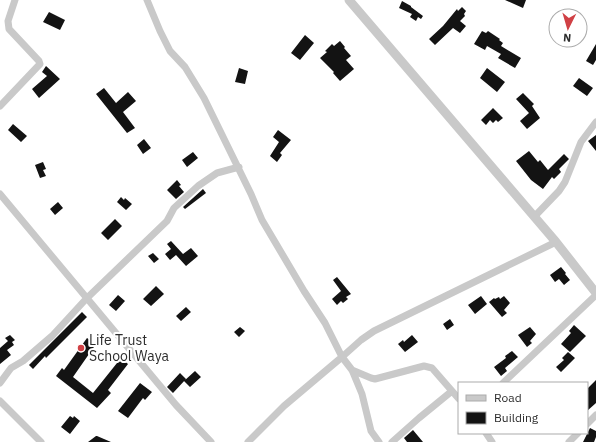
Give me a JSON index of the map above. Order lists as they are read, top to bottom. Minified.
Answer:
{"places":["Life Trust School Waya"],"legend":["Road","Building"],"north":"bottom"}
